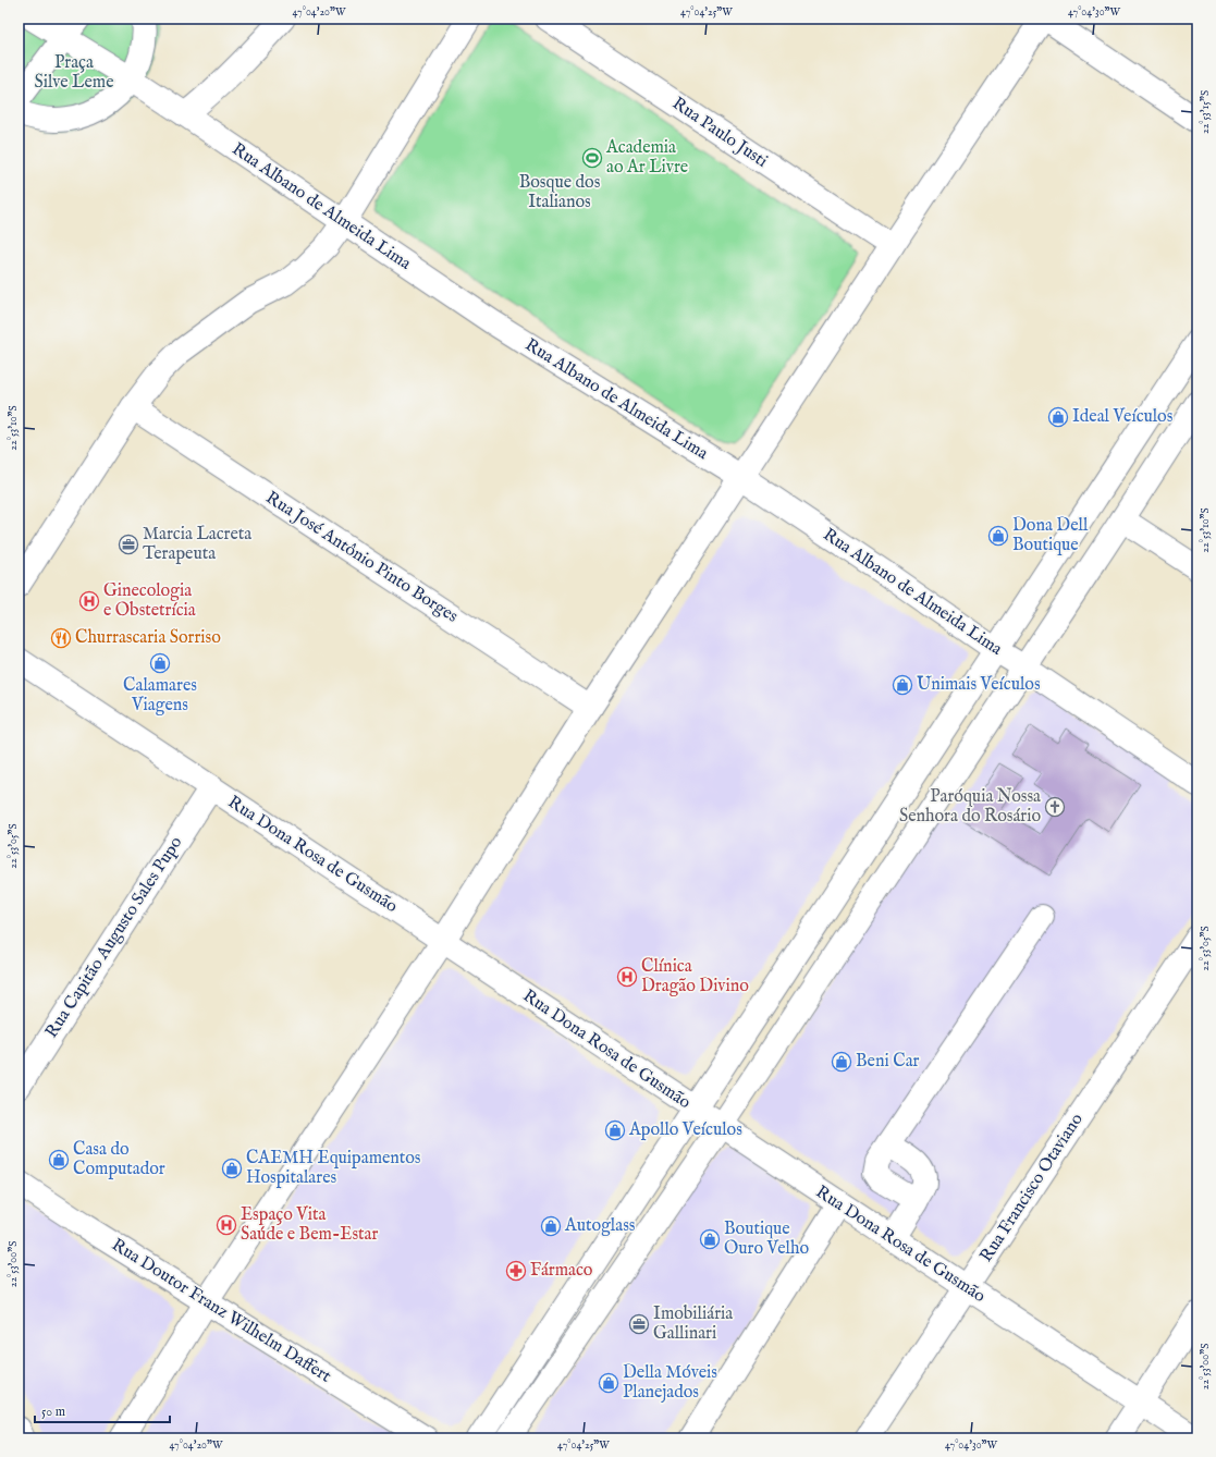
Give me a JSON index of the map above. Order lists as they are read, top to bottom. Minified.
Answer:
{"streets":{"street":["Rua Paulo Justi","Rua Albano de Almeida Lima","Rua José Antônio Pinto Borges","Rua Dona Rosa de Gusmão","Rua Capitão Augusto Sales Pupo","Rua Francisco Otaviano","Rua Doutor Franz Wilhelm Daffert"]},"crossings":[["Rua Dona Rosa de Gusmão","Rua Capitão Augusto Sales Pupo"],["Rua Dona Rosa de Gusmão","Rua Francisco Otaviano"]],"parks":["Praça Silve Leme","Bosque dos Italianos"],"places":{"sports":["Academia ao Ar Livre"],"shop":["Ideal Veículos","Dona Dell Boutique","Calamares Viagens","Unimais Veículos","Beni Car","Apollo Veículos","Casa do Computador","CAEMH Equipamentos Hospitalares","Autoglass","Boutique Ouro Velho","Della Móveis Planejados"],"office":["Marcia Lacreta Terapeuta","Imobiliária Gallinari"],"hospital":["Ginecologia e Obstetrícia","Clínica Dragão Divino","Espaço Vita Saúde e Bem-Estar"],"restaurant":["Churrascaria Sorriso"],"church":["Paróquia Nossa Senhora do Rosário"],"pharmacy":["Fármaco"]},"scale_bar":"50 m","coordinates":["47°04'20\"W","47°04'25\"W","47°04'30\"W","22°53'15\"S","22°53'10\"S","22°53'05\"S","22°53'00\"S"]}
